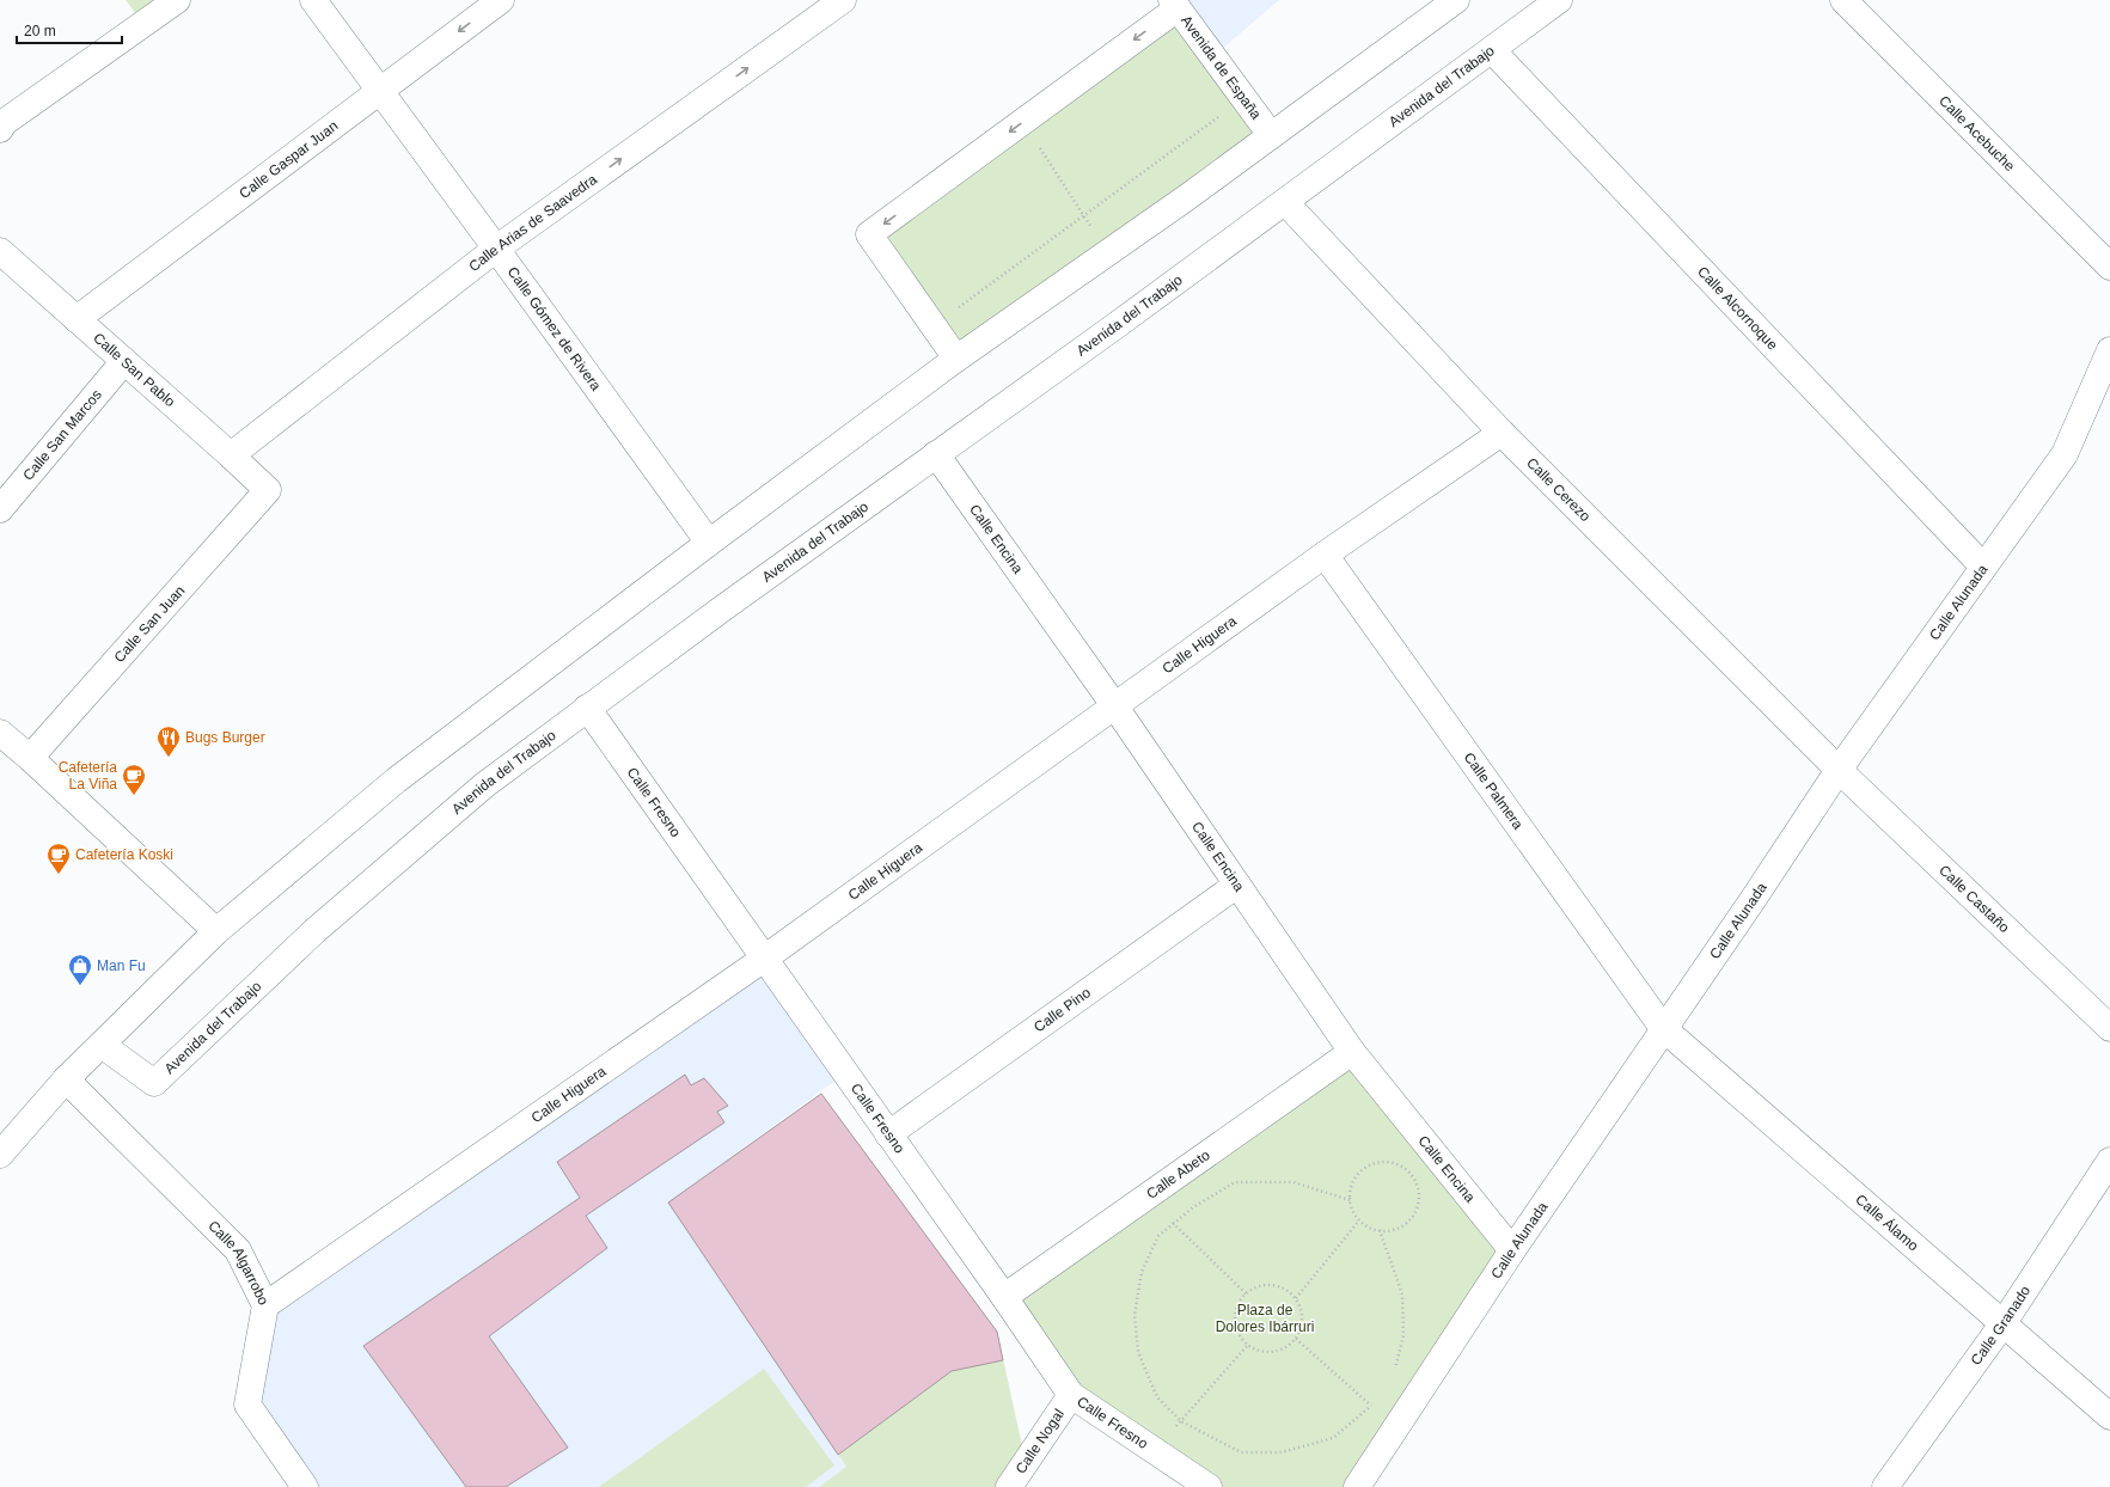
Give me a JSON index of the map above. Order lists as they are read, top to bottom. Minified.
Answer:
{"streets":{"street":["Avenida de España","Avenida del Trabajo","Calle Acebuche","Calle Gaspar Juan","Calle Arias de Saavedra","Calle Alcornoque","Calle Gómez de Rivera","Calle San Pablo","Calle San Marcos","Calle Cerezo","Calle Encina","Calle Alunada","Calle San Juan","Calle Higuera","Calle Palmera","Calle Fresno","Calle Castaño","Calle Pino","Calle Abeto","Calle Álamo","Calle Algarrobo","Calle Granado","Calle Nogal"]},"crossings":[["Avenida del Trabajo","Calle Alcornoque"],["Avenida del Trabajo","Calle Cerezo"],["Avenida del Trabajo","Calle Encina"],["Avenida del Trabajo","Calle Fresno"],["Calle Gaspar Juan","Calle Gómez de Rivera"],["Calle Gaspar Juan","Calle San Pablo"],["Calle Arias de Saavedra","Calle Gómez de Rivera"],["Calle Arias de Saavedra","Calle San Pablo"],["Calle Alcornoque","Calle Alunada"],["Calle San Pablo","Calle San Marcos"],["Calle San Pablo","Calle San Juan"],["Calle Cerezo","Calle Alunada"],["Calle Cerezo","Calle Higuera"],["Calle Cerezo","Calle Castaño"],["Calle Encina","Calle Alunada"],["Calle Encina","Calle Higuera"],["Calle Encina","Calle Pino"],["Calle Encina","Calle Abeto"],["Calle Alunada","Calle Palmera"],["Calle Alunada","Calle Castaño"],["Calle Alunada","Calle Álamo"],["Calle Higuera","Calle Palmera"],["Calle Higuera","Calle Fresno"],["Calle Higuera","Calle Algarrobo"],["Calle Palmera","Calle Álamo"],["Calle Fresno","Calle Pino"],["Calle Fresno","Calle Abeto"],["Calle Fresno","Calle Nogal"],["Calle Álamo","Calle Granado"]],"one_way":["Calle Arias de Saavedra"],"parks":["Plaza de Dolores Ibárruri"],"places":{"restaurant":["Bugs Burger"],"cafe":["Cafetería La Viña","Cafetería Koski"],"shop":["Man Fu"]},"scale_bar":"20 m"}
